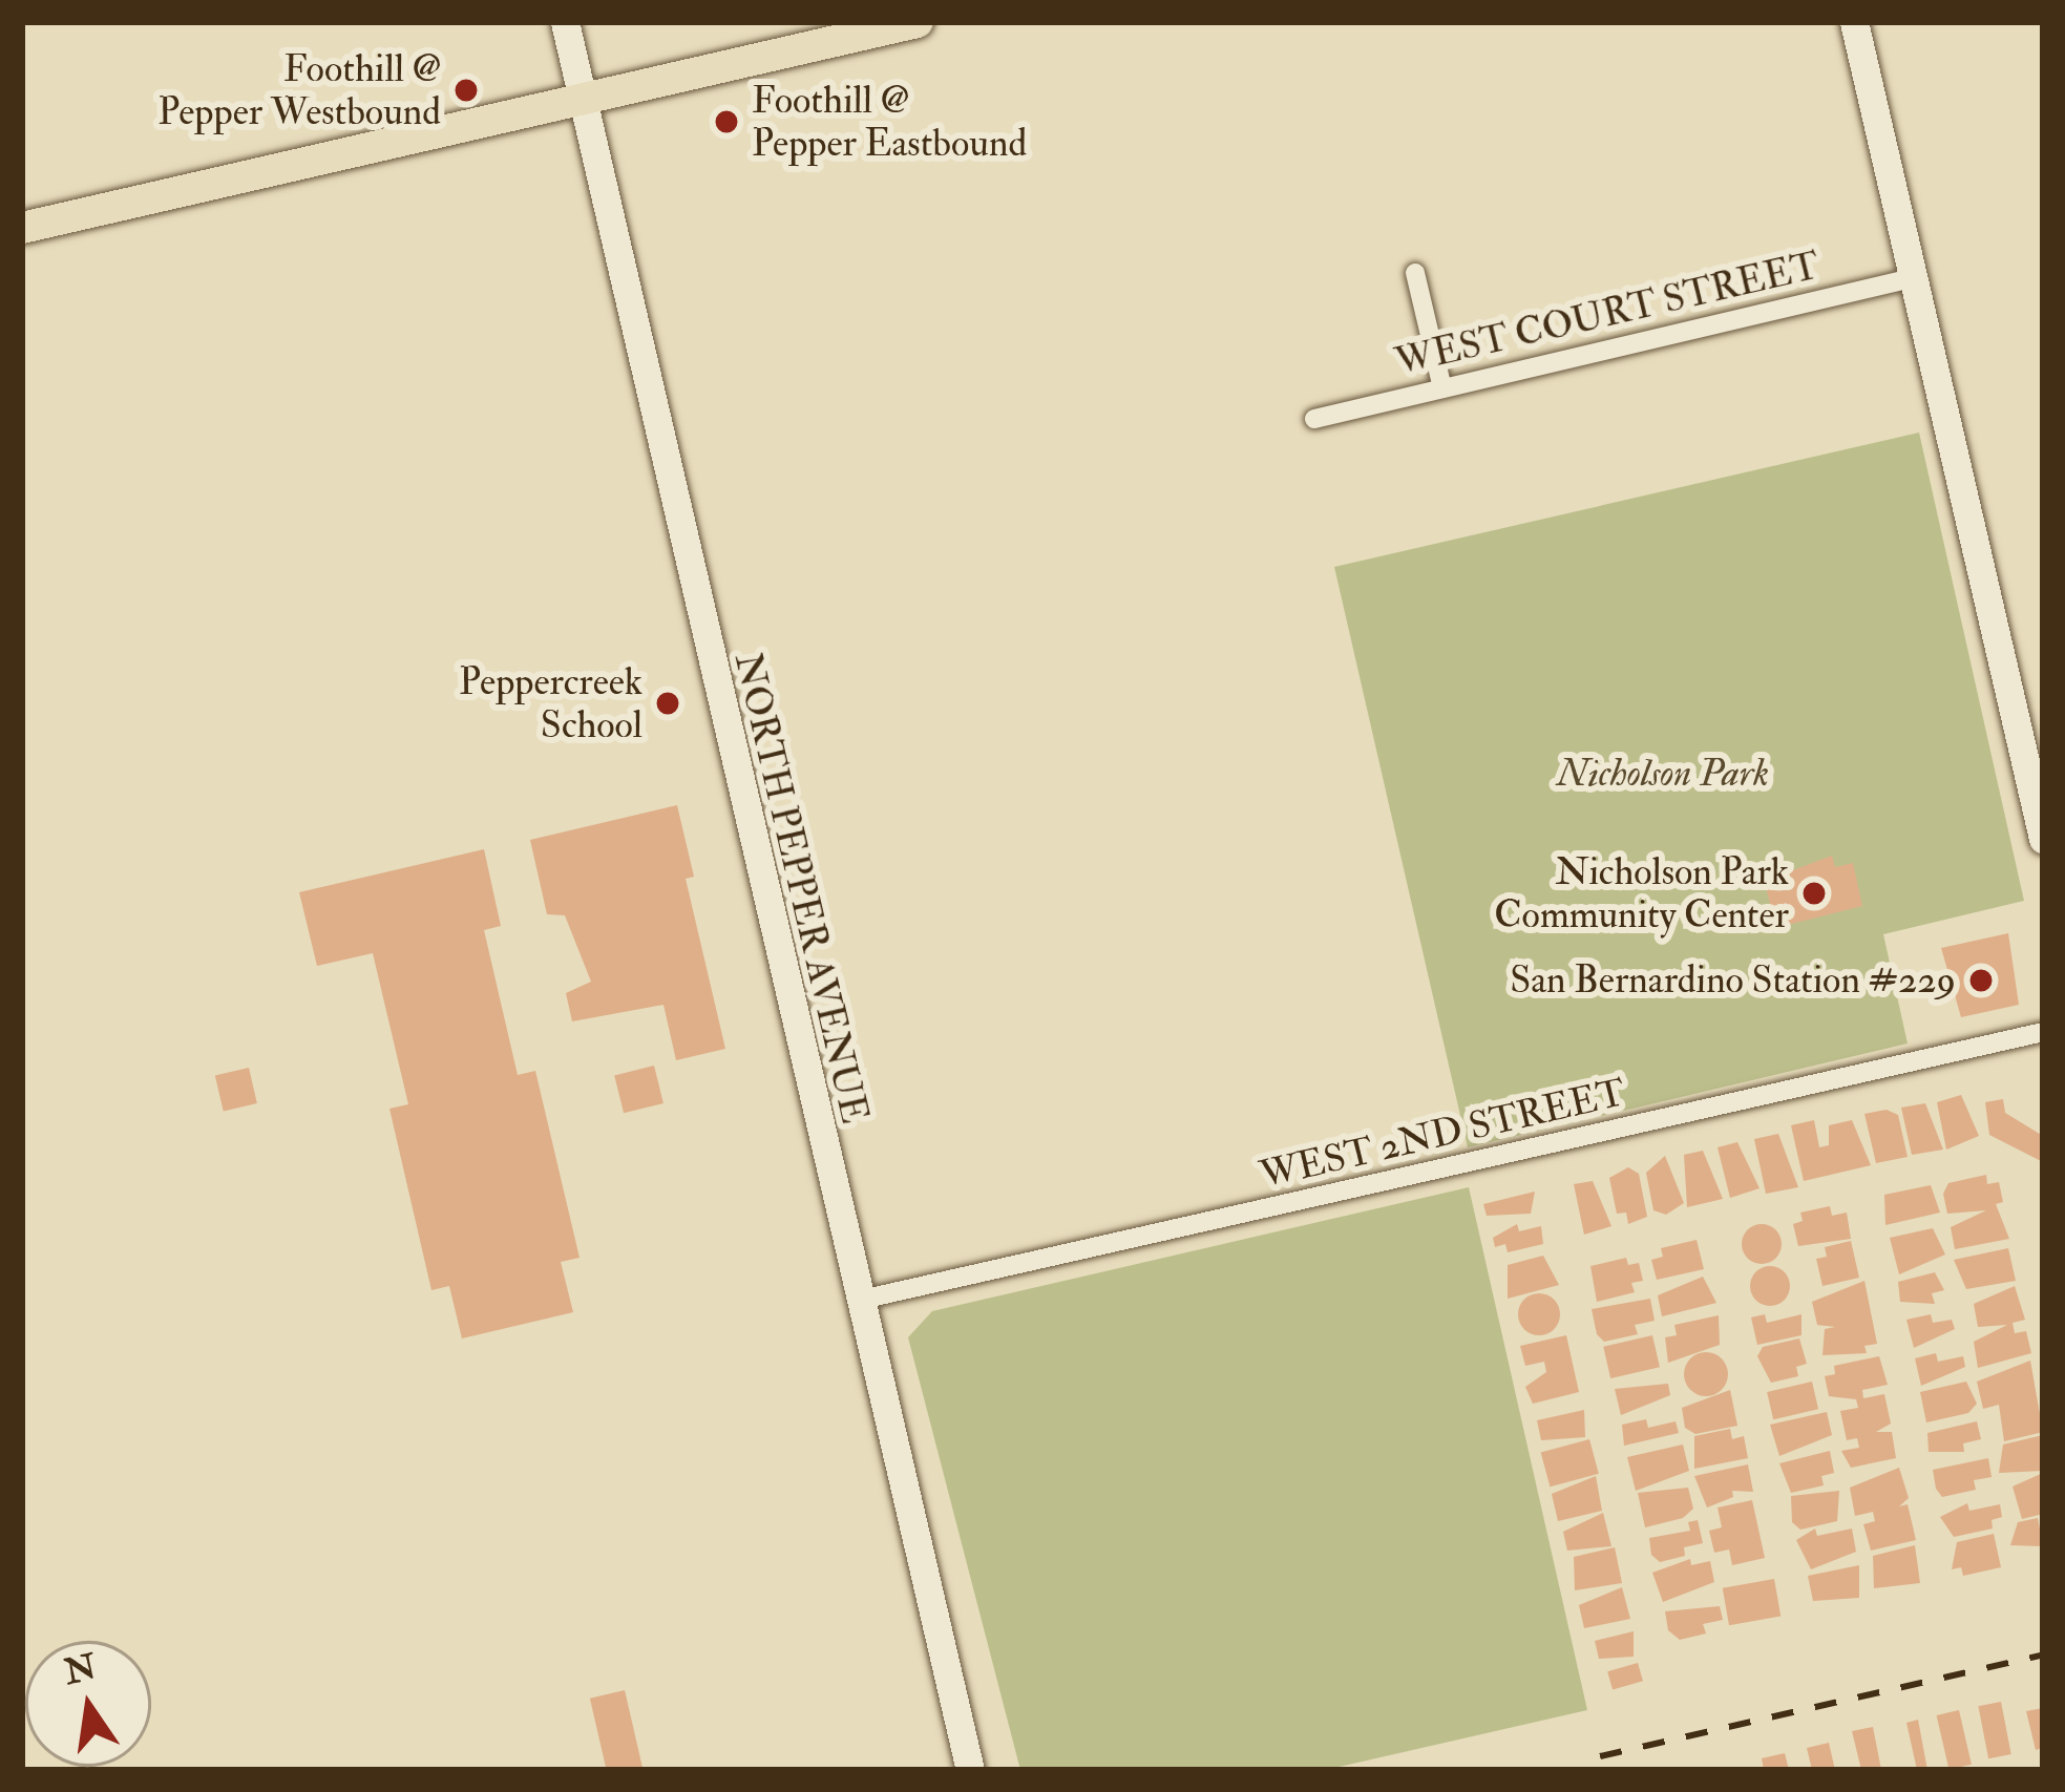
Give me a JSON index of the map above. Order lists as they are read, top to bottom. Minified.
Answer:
{"streets":{"main road":["NORTH PEPPER AVENUE"],"street":["WEST COURT STREET","WEST 2ND STREET"]},"crossings":[["NORTH PEPPER AVENUE","WEST 2ND STREET"]],"parks":["Nicholson Park"],"places":["Foothill @ Pepper Westbound","Foothill @ Pepper Eastbound","Peppercreek School","Nicholson Park Community Center","San Bernardino Station #229"],"north":"top"}
